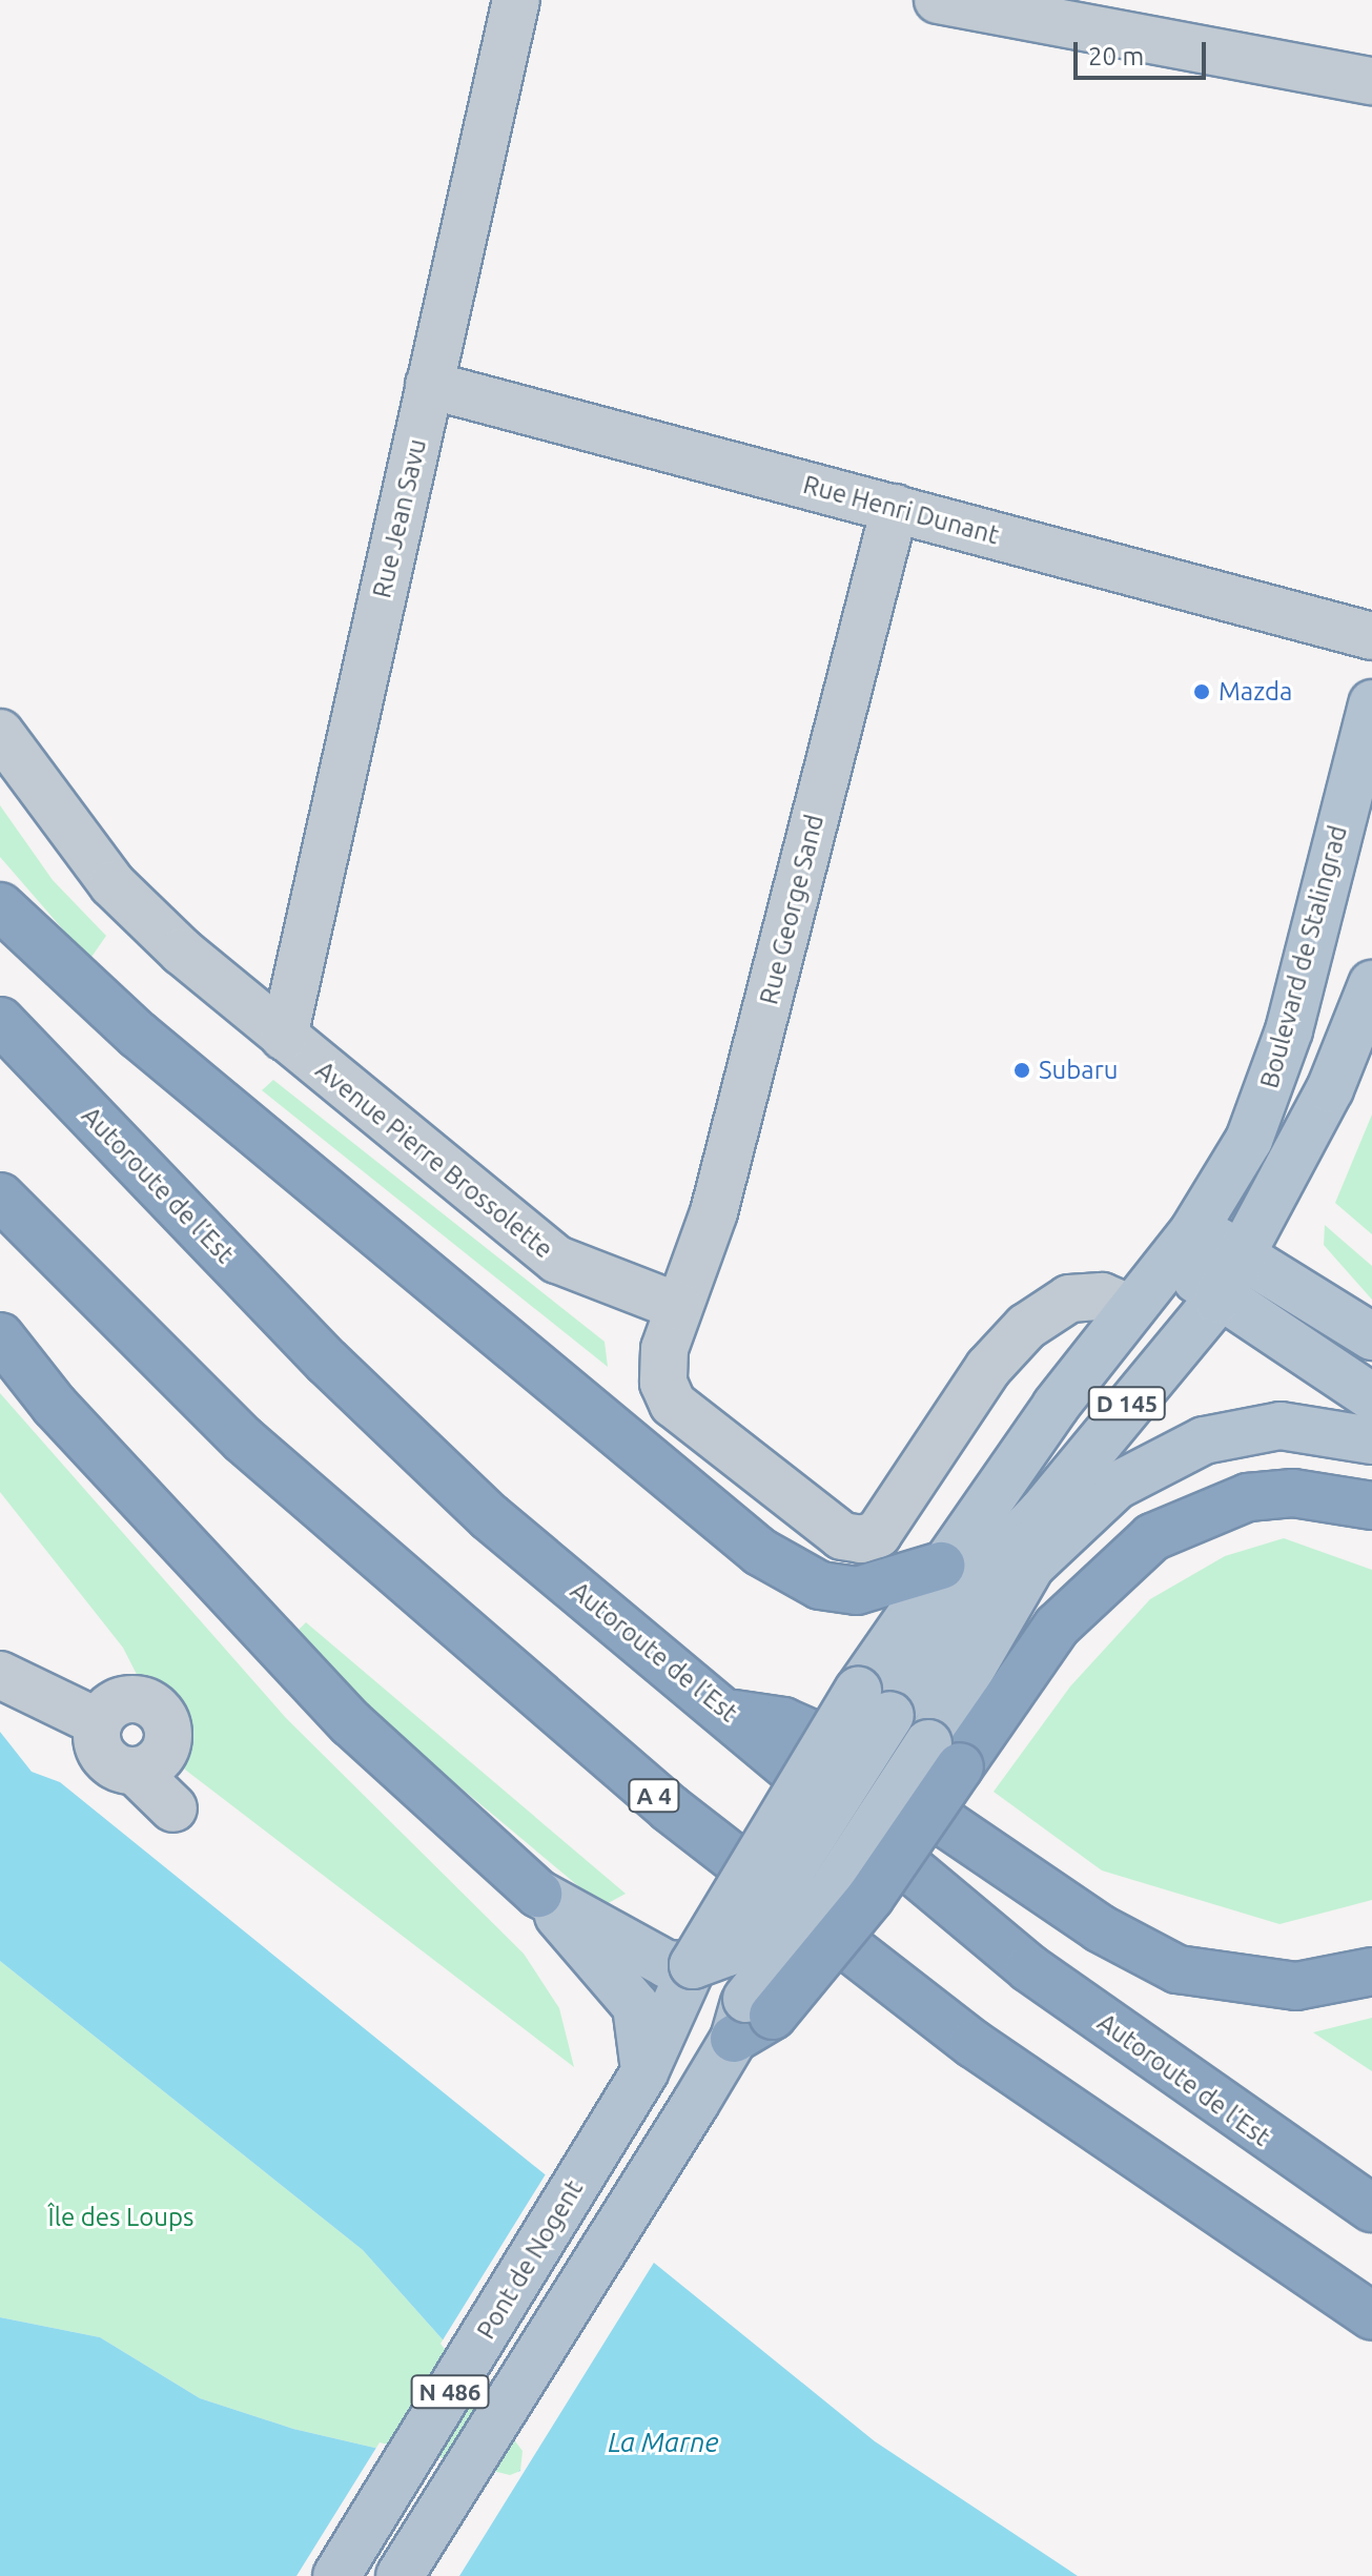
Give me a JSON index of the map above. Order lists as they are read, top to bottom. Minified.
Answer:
{"streets":{"highway":["Autoroute de l’Est","A 4"],"main road":["Boulevard de Stalingrad","D 145","Pont de Nogent","N 486"],"street":["Rue Henri Dunant","Rue Jean Savu","Rue George Sand","Avenue Pierre Brossolette"]},"crossings":[["Rue Henri Dunant","Rue Jean Savu"],["Rue Henri Dunant","Rue George Sand"],["Rue Jean Savu","Avenue Pierre Brossolette"],["Rue George Sand","Avenue Pierre Brossolette"],["Boulevard de Stalingrad","D 145"],["D 145","N 486"],["Pont de Nogent","N 486"]],"water":["La Marne"],"parks":["Île des Loups"],"places":["Mazda","Subaru"],"scale_bar":"20 m"}
